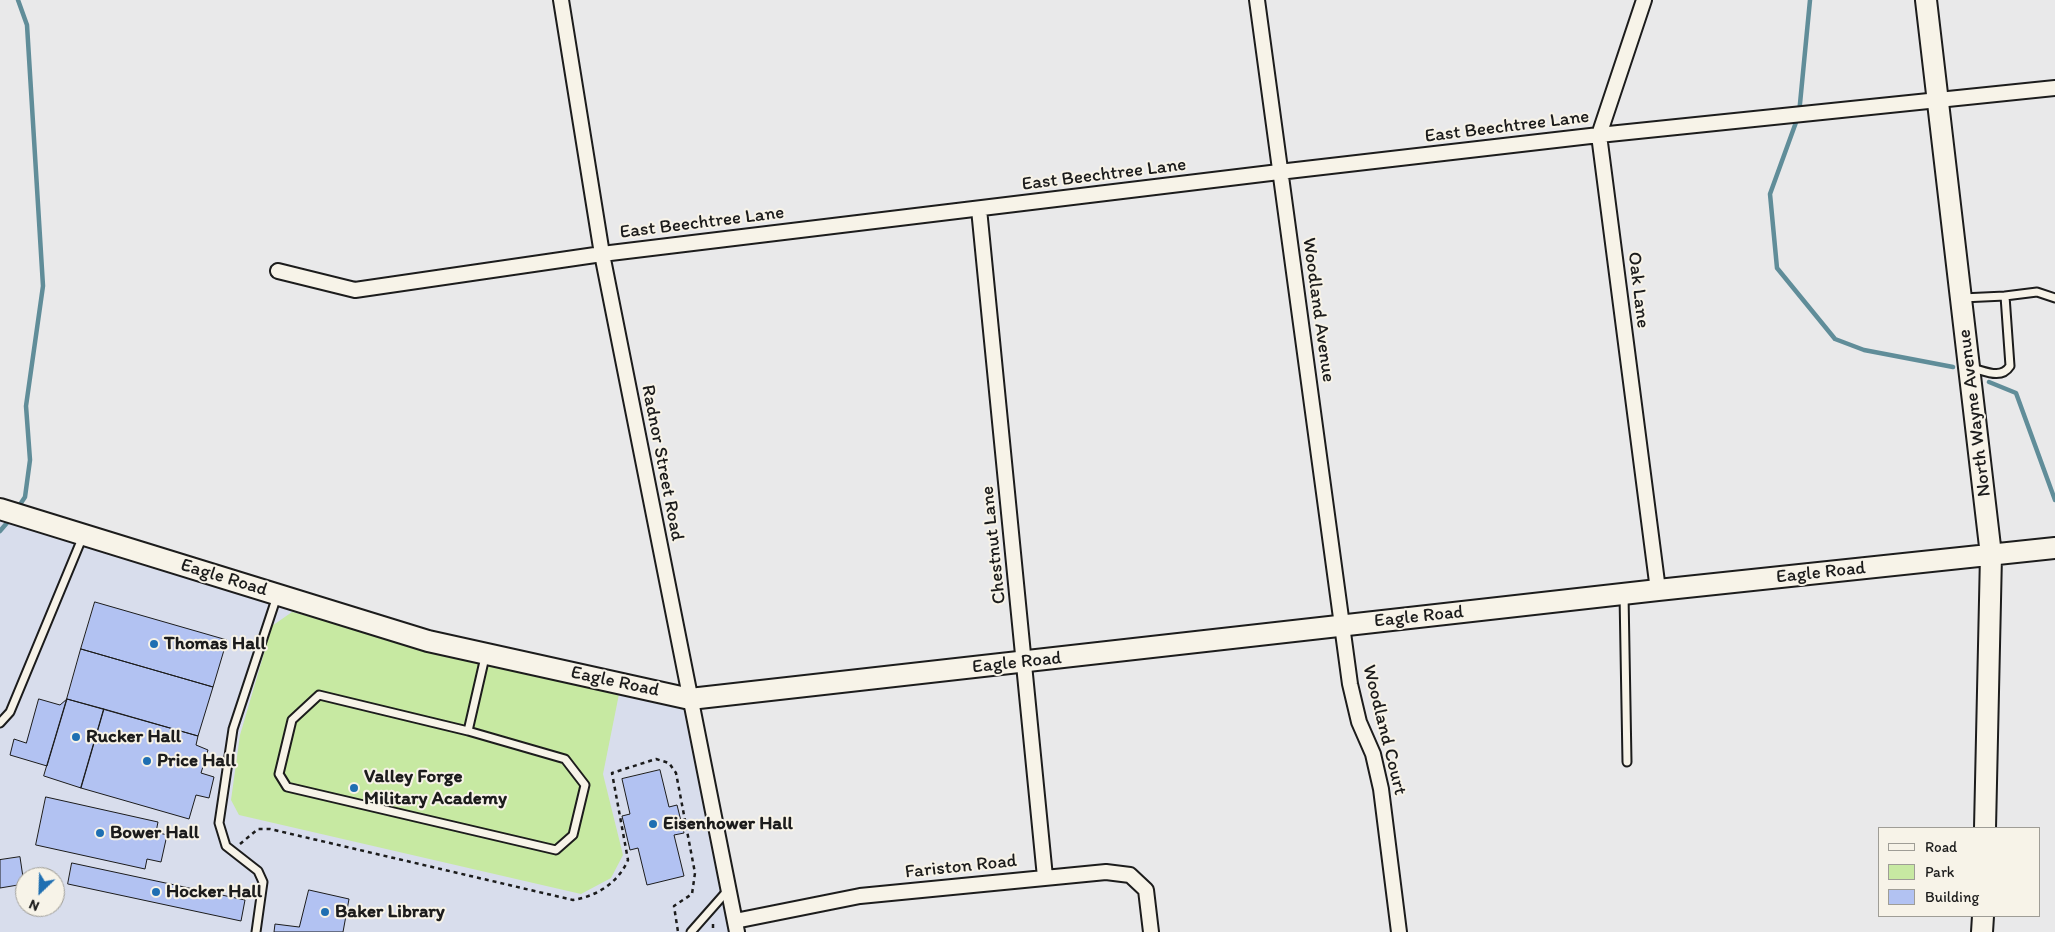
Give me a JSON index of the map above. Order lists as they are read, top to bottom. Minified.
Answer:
{"streets":{"street":["East Beechtree Lane","Oak Lane","Woodland Avenue","North Wayne Avenue","Radnor Street Road","Chestnut Lane","Eagle Road","Woodland Court","Fariston Road"]},"crossings":[["East Beechtree Lane","Oak Lane"],["East Beechtree Lane","Woodland Avenue"],["East Beechtree Lane","North Wayne Avenue"],["East Beechtree Lane","Radnor Street Road"],["East Beechtree Lane","Chestnut Lane"],["Oak Lane","Eagle Road"],["Woodland Avenue","Eagle Road"],["Woodland Avenue","Woodland Court"],["North Wayne Avenue","Eagle Road"],["Radnor Street Road","Eagle Road"],["Radnor Street Road","Fariston Road"],["Chestnut Lane","Eagle Road"],["Chestnut Lane","Fariston Road"],["Eagle Road","Woodland Court"]],"places":["Thomas Hall","Rucker Hall","Price Hall","Valley Forge Military Academy","Eisenhower Hall","Bower Hall","Hocker Hall","Baker Library"],"legend":["Road","Park","Building"],"north":"bottom left"}
